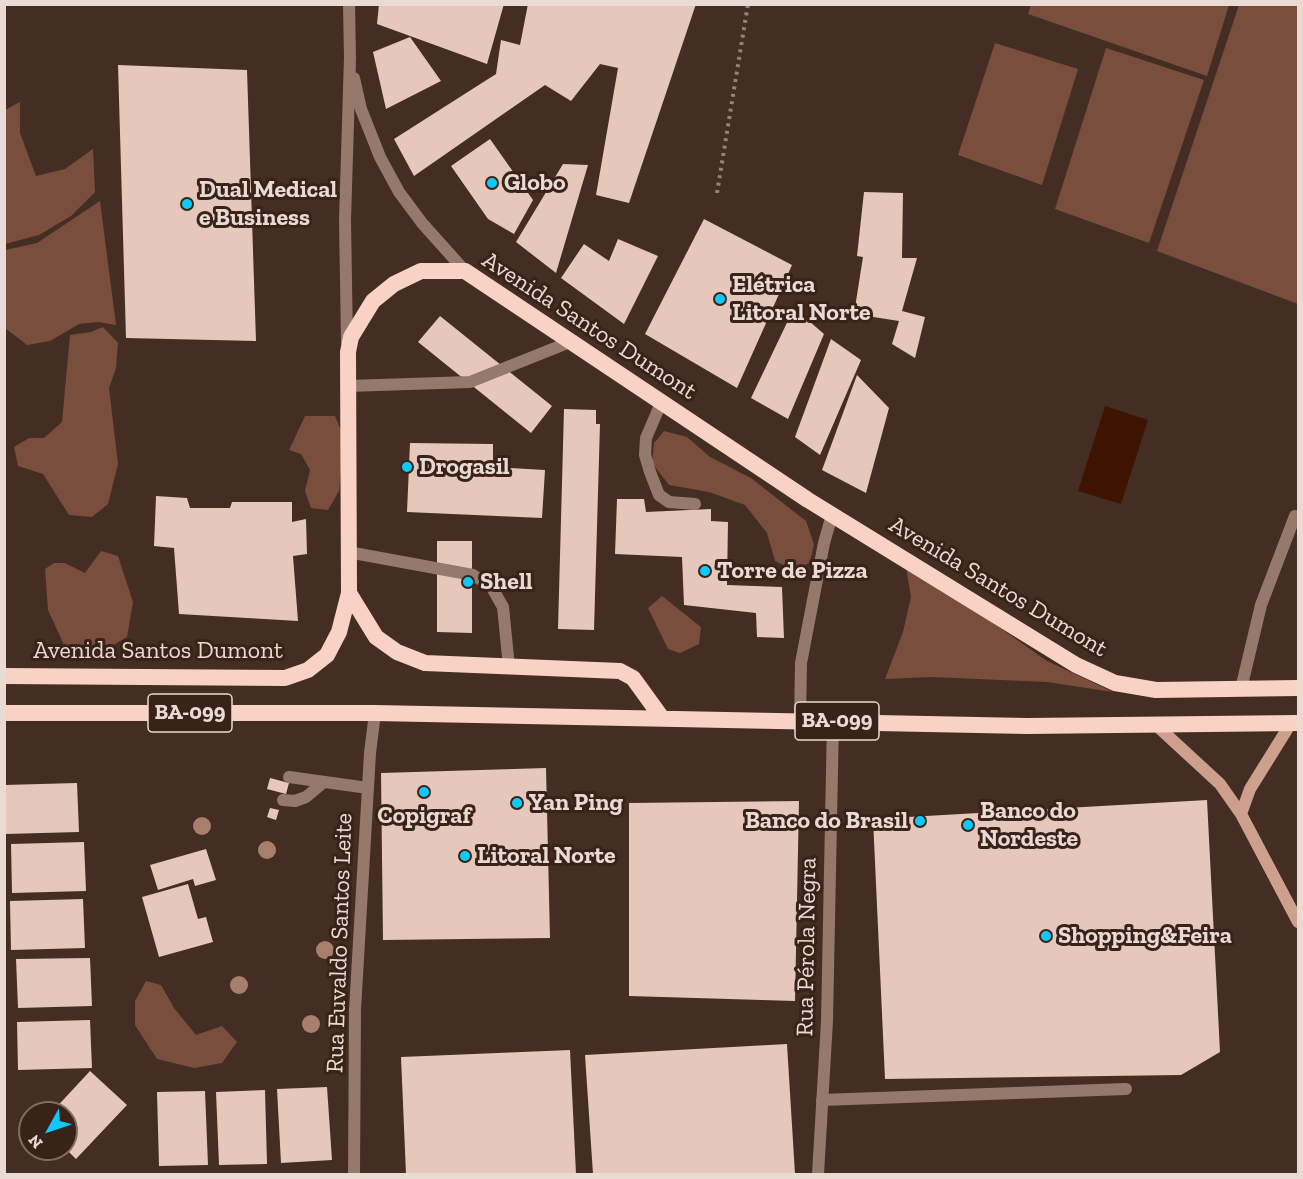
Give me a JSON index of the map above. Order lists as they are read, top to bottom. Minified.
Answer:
{"streets":{"highway":["Avenida Santos Dumont","BA-099"],"street":["Rua Euvaldo Santos Leite","Rua Pérola Negra"]},"crossings":[["BA-099","Rua Euvaldo Santos Leite"],["BA-099","Rua Pérola Negra"]],"places":["Globo","Dual Medical e Business","Elétrica Litoral Norte","Drogasil","Torre de Pizza","Shell","Copigraf","Yan Ping","Banco do Brasil","Banco do Nordeste","Litoral Norte","Shopping&Feira"],"north":"bottom left"}
